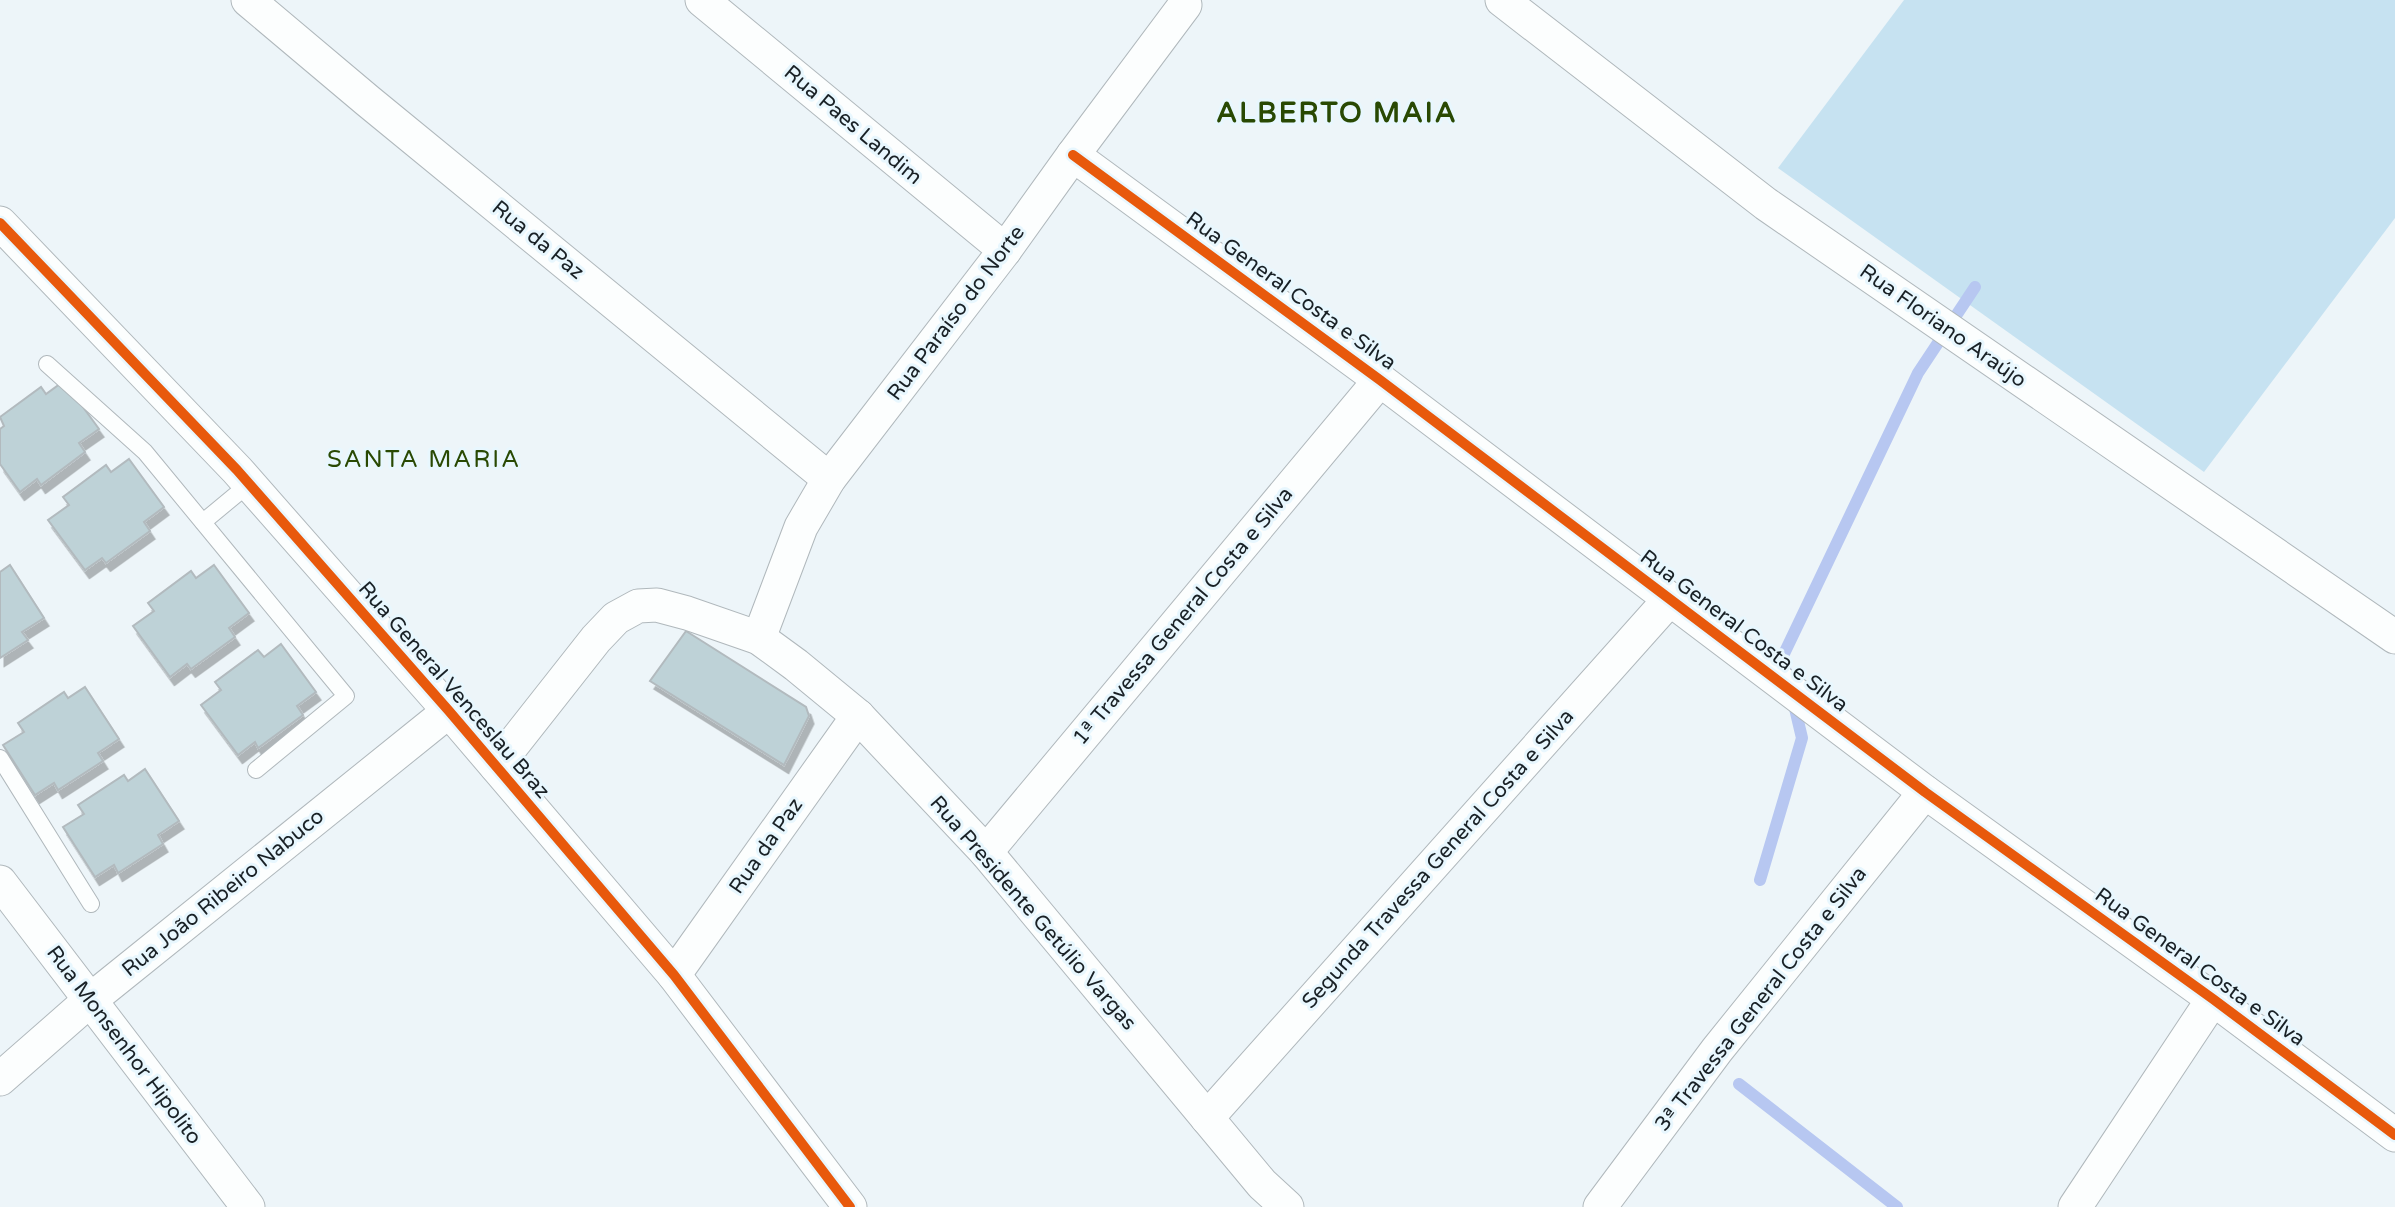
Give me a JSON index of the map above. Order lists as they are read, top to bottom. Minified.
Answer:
{"streets":{"street":["Rua Paes Landim","Rua da Paz","Rua General Costa e Silva","Rua Paraíso do Norte","Rua Floriano Araújo","1ª Travessa General Costa e Silva","Rua General Venceslau Braz","Segunda Travessa General Costa e Silva","Rua João Ribeiro Nabuco","Rua Presidente Getúlio Vargas","3ª Travessa General Costa e Silva","Rua Monsenhor Hipolito"]},"crossings":[["Rua Paes Landim","Rua Paraíso do Norte"],["Rua da Paz","Rua Paraíso do Norte"],["Rua da Paz","Rua General Venceslau Braz"],["Rua da Paz","Rua Presidente Getúlio Vargas"],["Rua General Costa e Silva","Rua Paraíso do Norte"],["Rua General Costa e Silva","1ª Travessa General Costa e Silva"],["Rua General Costa e Silva","Segunda Travessa General Costa e Silva"],["Rua General Costa e Silva","3ª Travessa General Costa e Silva"],["Rua Paraíso do Norte","Rua Presidente Getúlio Vargas"],["1ª Travessa General Costa e Silva","Rua Presidente Getúlio Vargas"],["Rua General Venceslau Braz","Rua João Ribeiro Nabuco"],["Rua General Venceslau Braz","Rua Presidente Getúlio Vargas"],["Segunda Travessa General Costa e Silva","Rua Presidente Getúlio Vargas"],["Rua João Ribeiro Nabuco","Rua Monsenhor Hipolito"]],"districts":["ALBERTO MAIA","SANTA MARIA"]}
